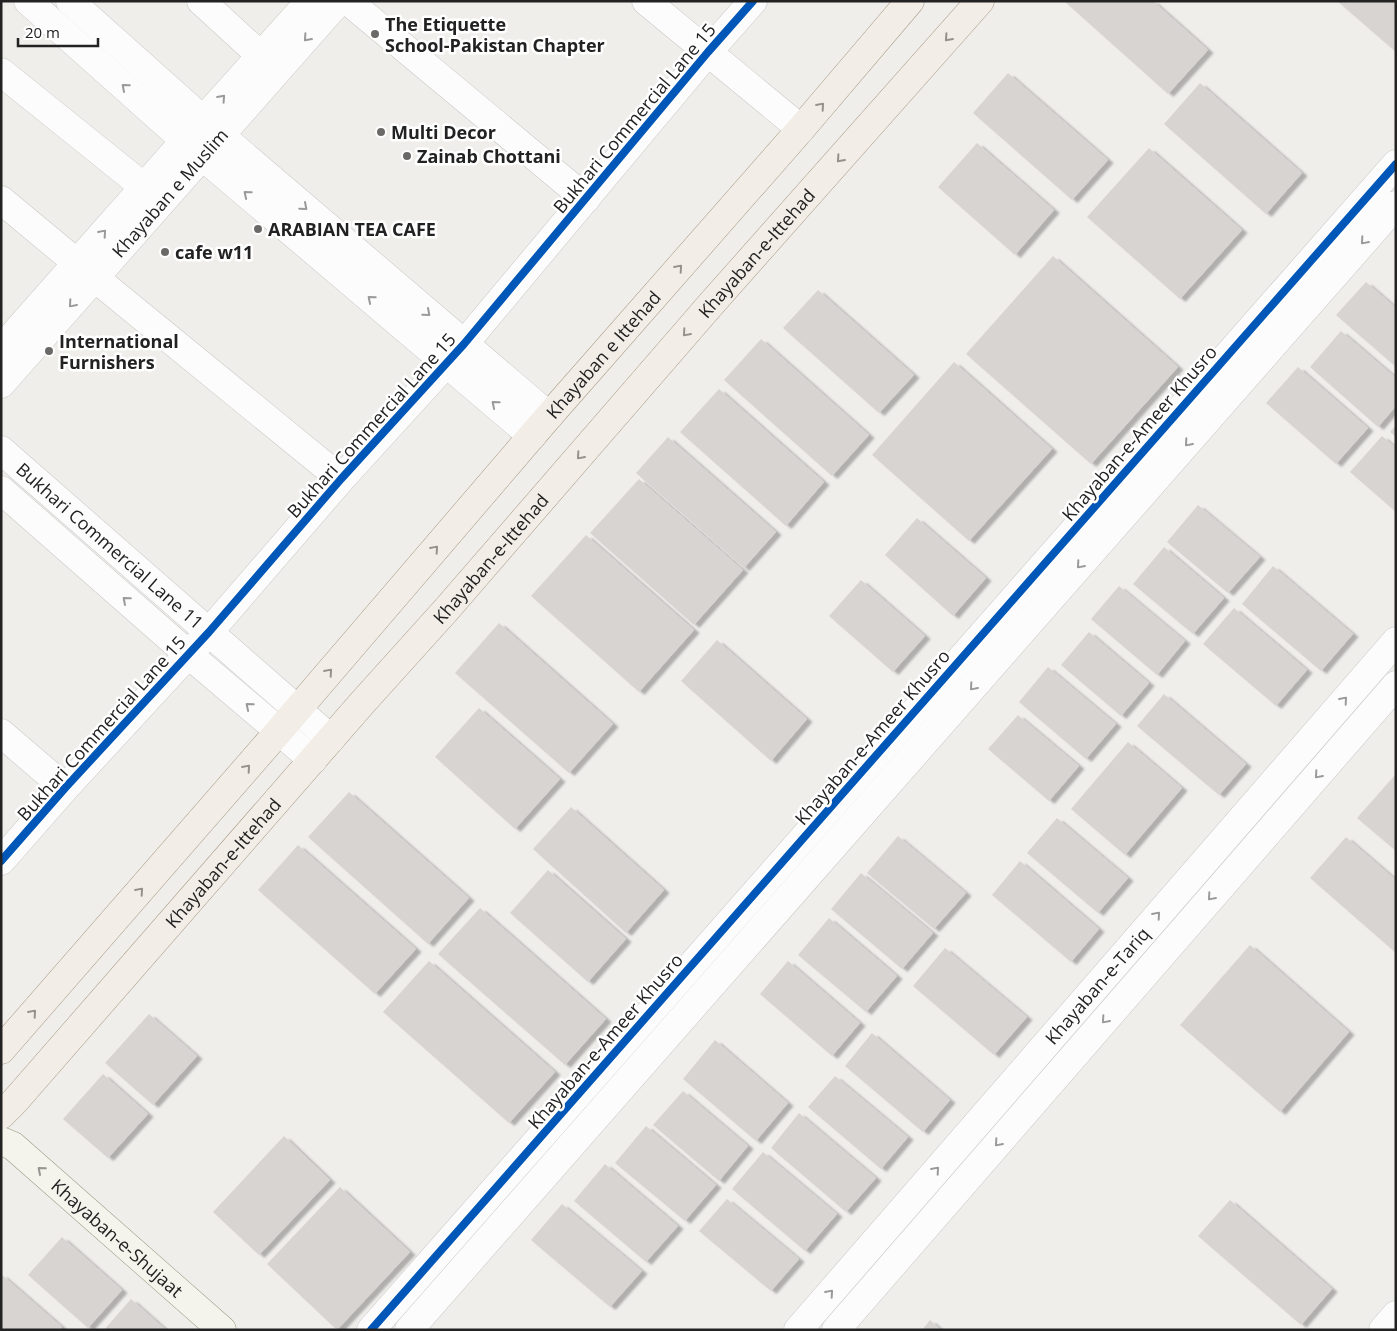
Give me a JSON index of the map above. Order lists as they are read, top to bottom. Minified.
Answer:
{"streets":{"main road":["Khayaban-e-Ittehad","Khayaban e Ittehad","Khayaban-e-Shujaat"],"street":["Bukhari Commercial Lane 15","Khayaban e Muslim","Khayaban-e-Ameer Khusro","Bukhari Commercial Lane 11","Khayaban-e-Tariq"]},"crossings":[["Bukhari Commercial Lane 15","Bukhari Commercial Lane 11"],["Khayaban-e-Ittehad","Bukhari Commercial Lane 11"],["Khayaban-e-Ittehad","Khayaban-e-Shujaat"],["Khayaban e Ittehad","Bukhari Commercial Lane 11"]],"one_way":["Khayaban-e-Ittehad","Khayaban e Ittehad","Khayaban-e-Shujaat"],"places":["The Etiquette School-Pakistan Chapter","Multi Decor","Zainab Chottani","ARABIAN TEA CAFE","cafe w11","International Furnishers"],"scale_bar":"20 m"}
